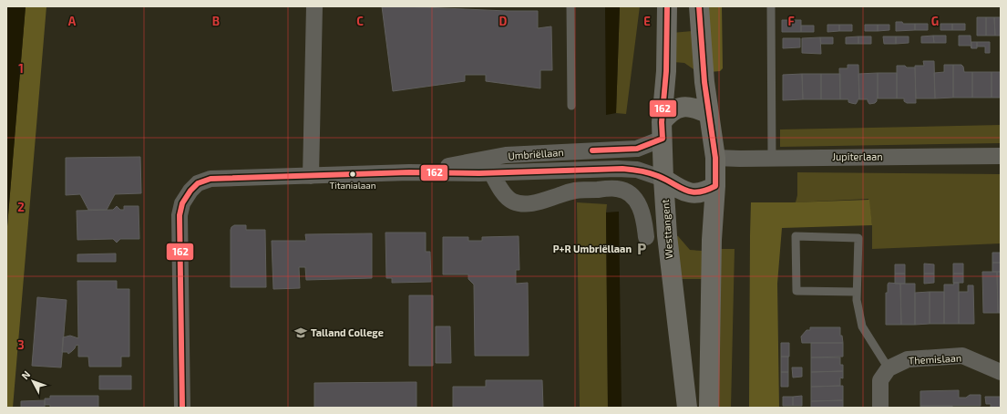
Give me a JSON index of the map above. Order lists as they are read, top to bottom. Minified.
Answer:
{"streets":{"main road":["Westtangent"],"street":["Umbriëllaan","Jupiterlaan","Themislaan"]},"crossings":[["Umbriëllaan","Jupiterlaan"],["Umbriëllaan","Westtangent"],["Jupiterlaan","Westtangent"]],"places":{"other":["Titanialaan"],"parking":["P+R Umbriëllaan"],"school or university":["Talland College"]},"lines":["transit line 162"],"north":"top left","grid":{"columns":["A","B","C","D","E","F","G"],"rows":["1","2","3"]}}
